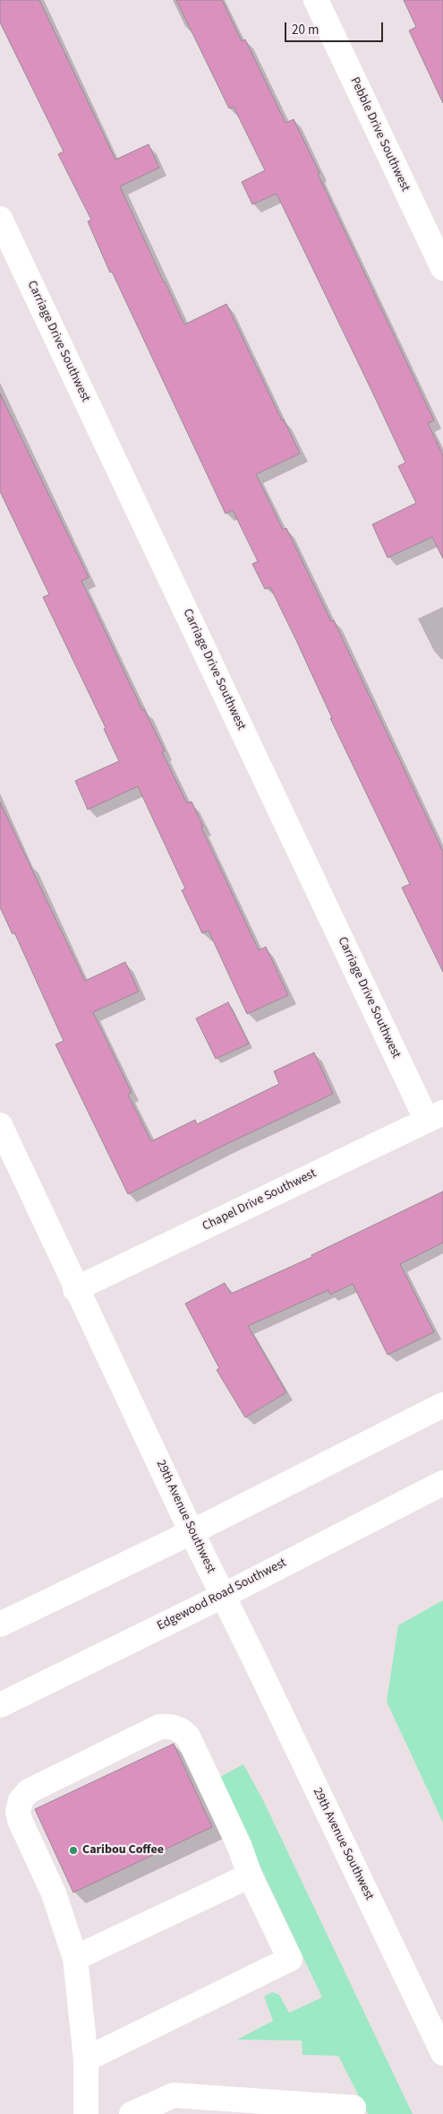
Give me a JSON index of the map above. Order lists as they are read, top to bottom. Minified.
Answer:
{"streets":{"street":["Pebble Drive Southwest","Carriage Drive Southwest","Chapel Drive Southwest","29th Avenue Southwest","Edgewood Road Southwest"]},"crossings":[["Carriage Drive Southwest","Chapel Drive Southwest"],["Chapel Drive Southwest","29th Avenue Southwest"],["29th Avenue Southwest","Edgewood Road Southwest"]],"places":["Caribou Coffee"],"scale_bar":"20 m"}
